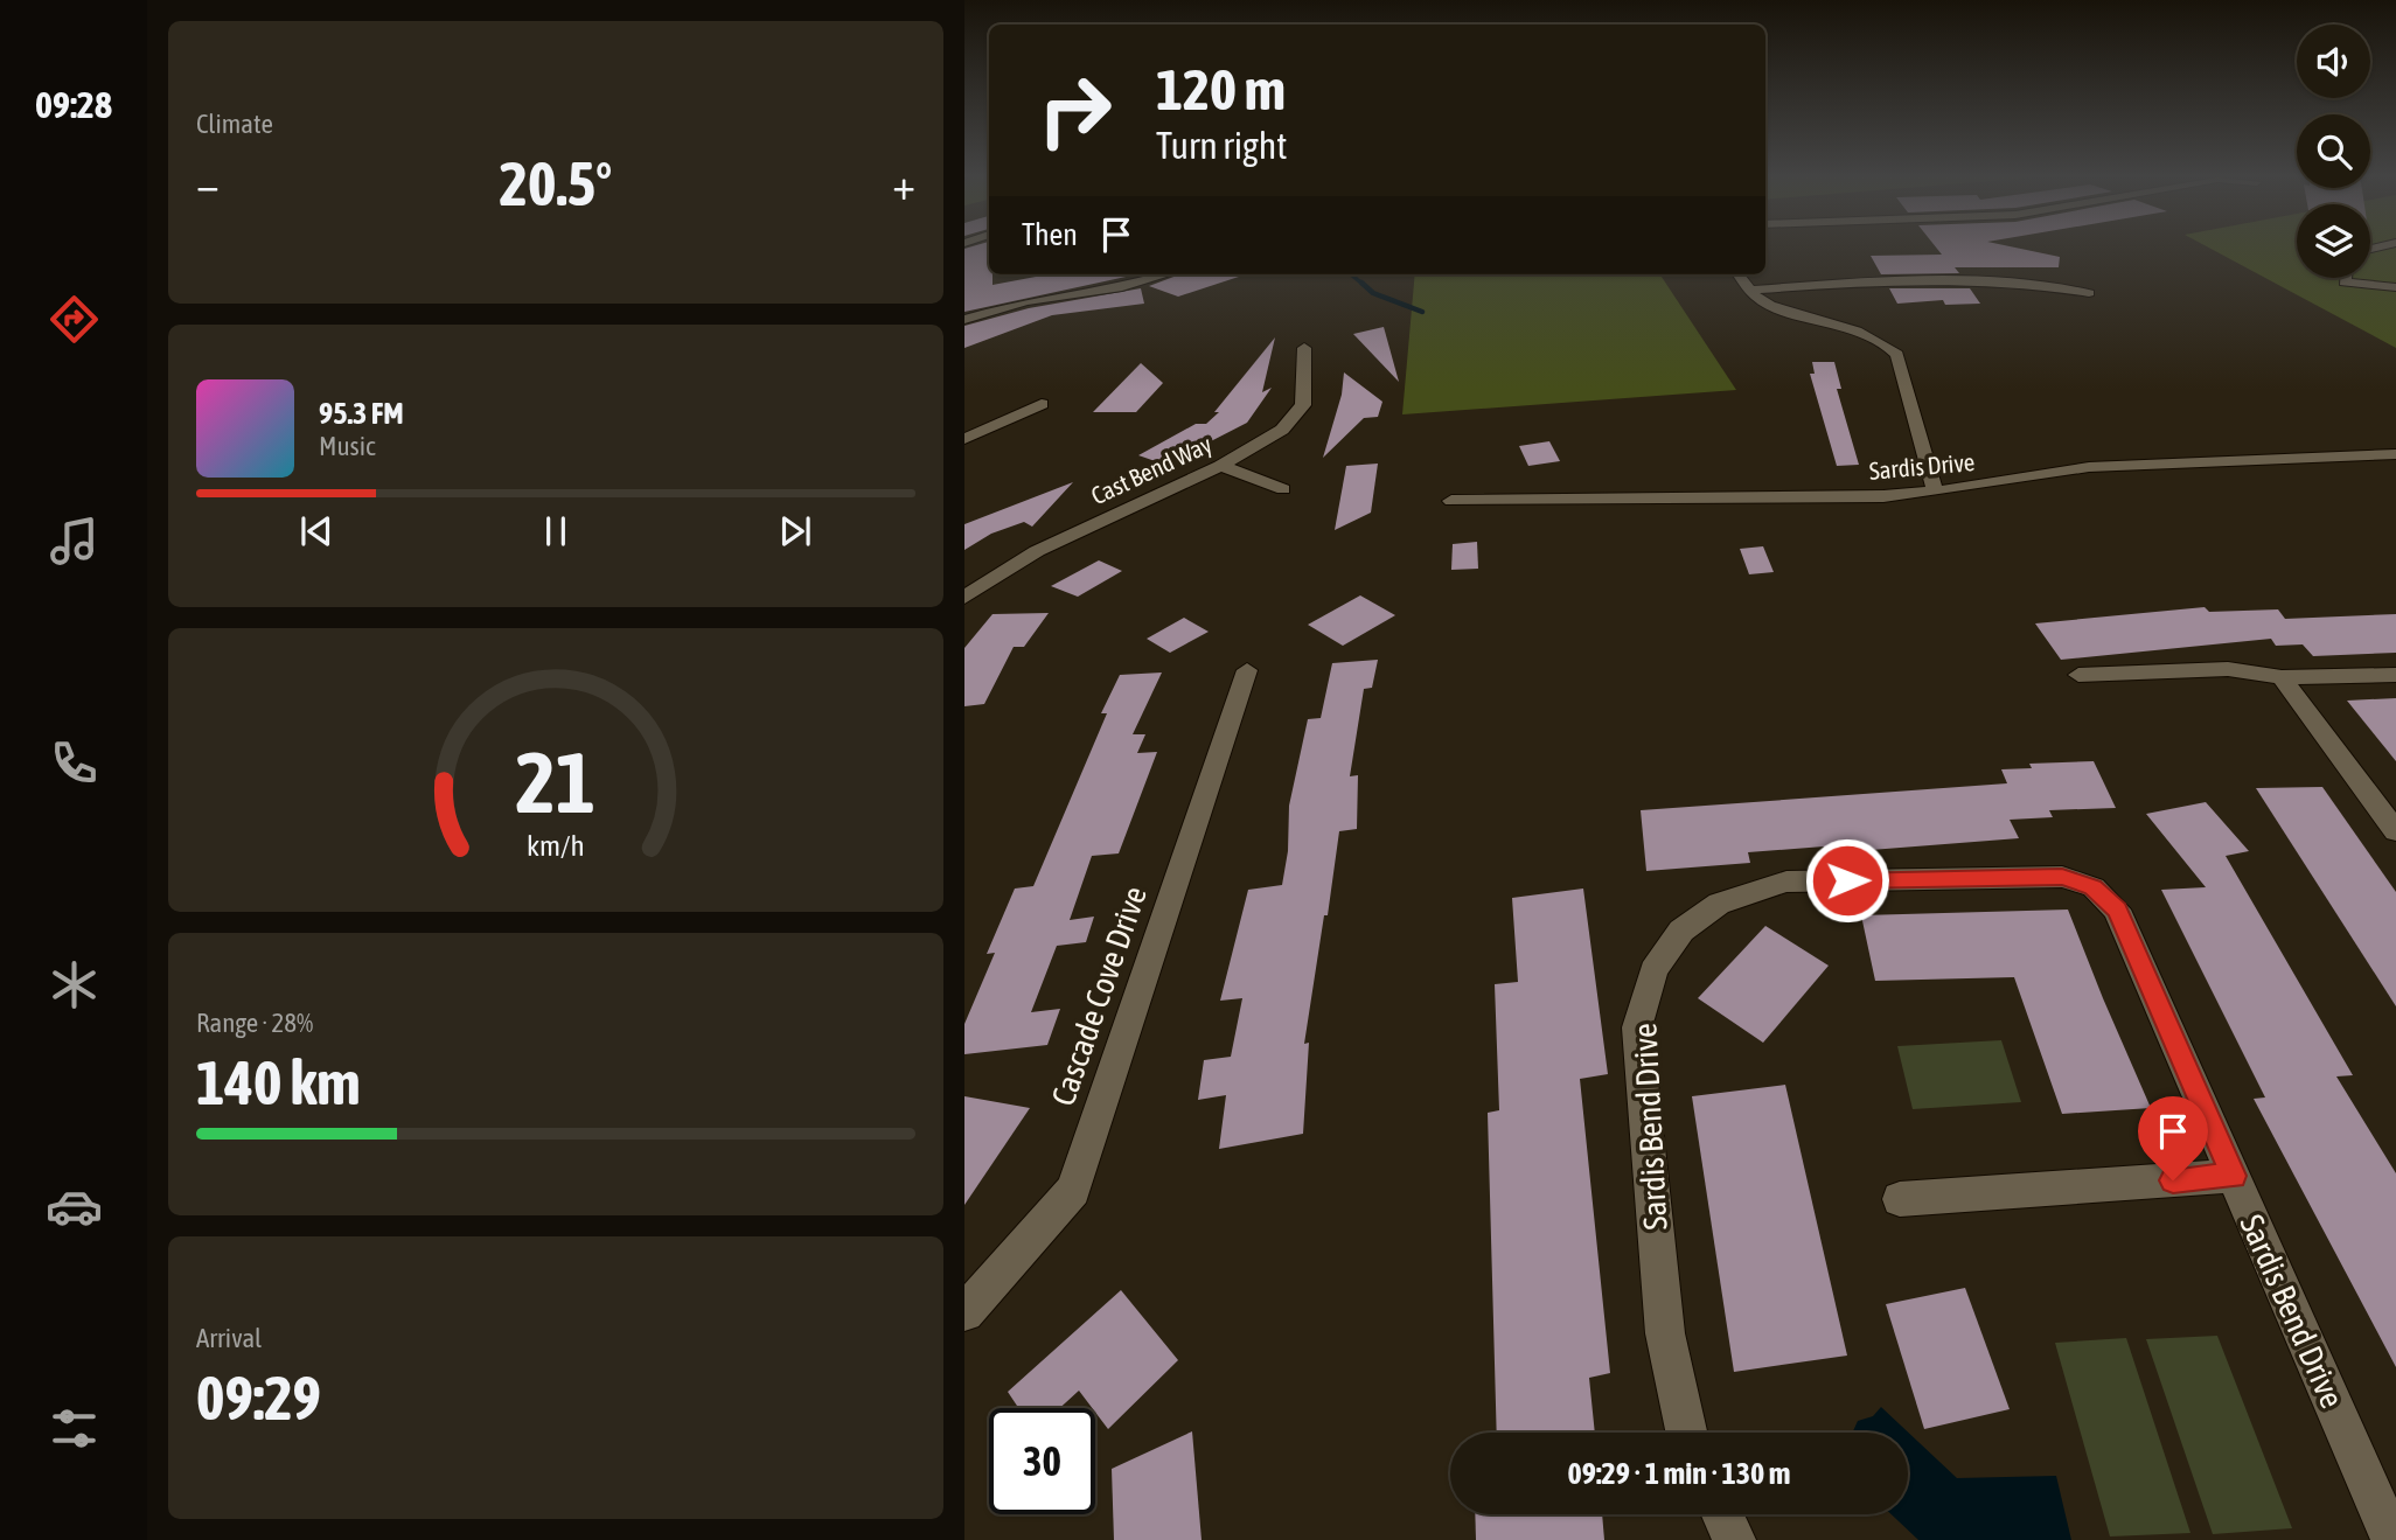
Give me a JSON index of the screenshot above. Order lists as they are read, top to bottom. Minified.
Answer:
{"streets":{"street":["Sardis Drive","Cast Bend Way","Cascade Cove Drive","Sardis Bend Drive"]},"page":{"tabs":"09:28","tile":["Climate",["Range · 28%","140 km"],["Arrival","09:29"]],"turn":["120 m","Turn right"],"heat":["−","20.5°","+"],"then":"Then","song":["95.3 FM","Music"],"limit":"30","trip":"09:29 · 1 min · 130 m","gauge":["21","km/h"]}}
